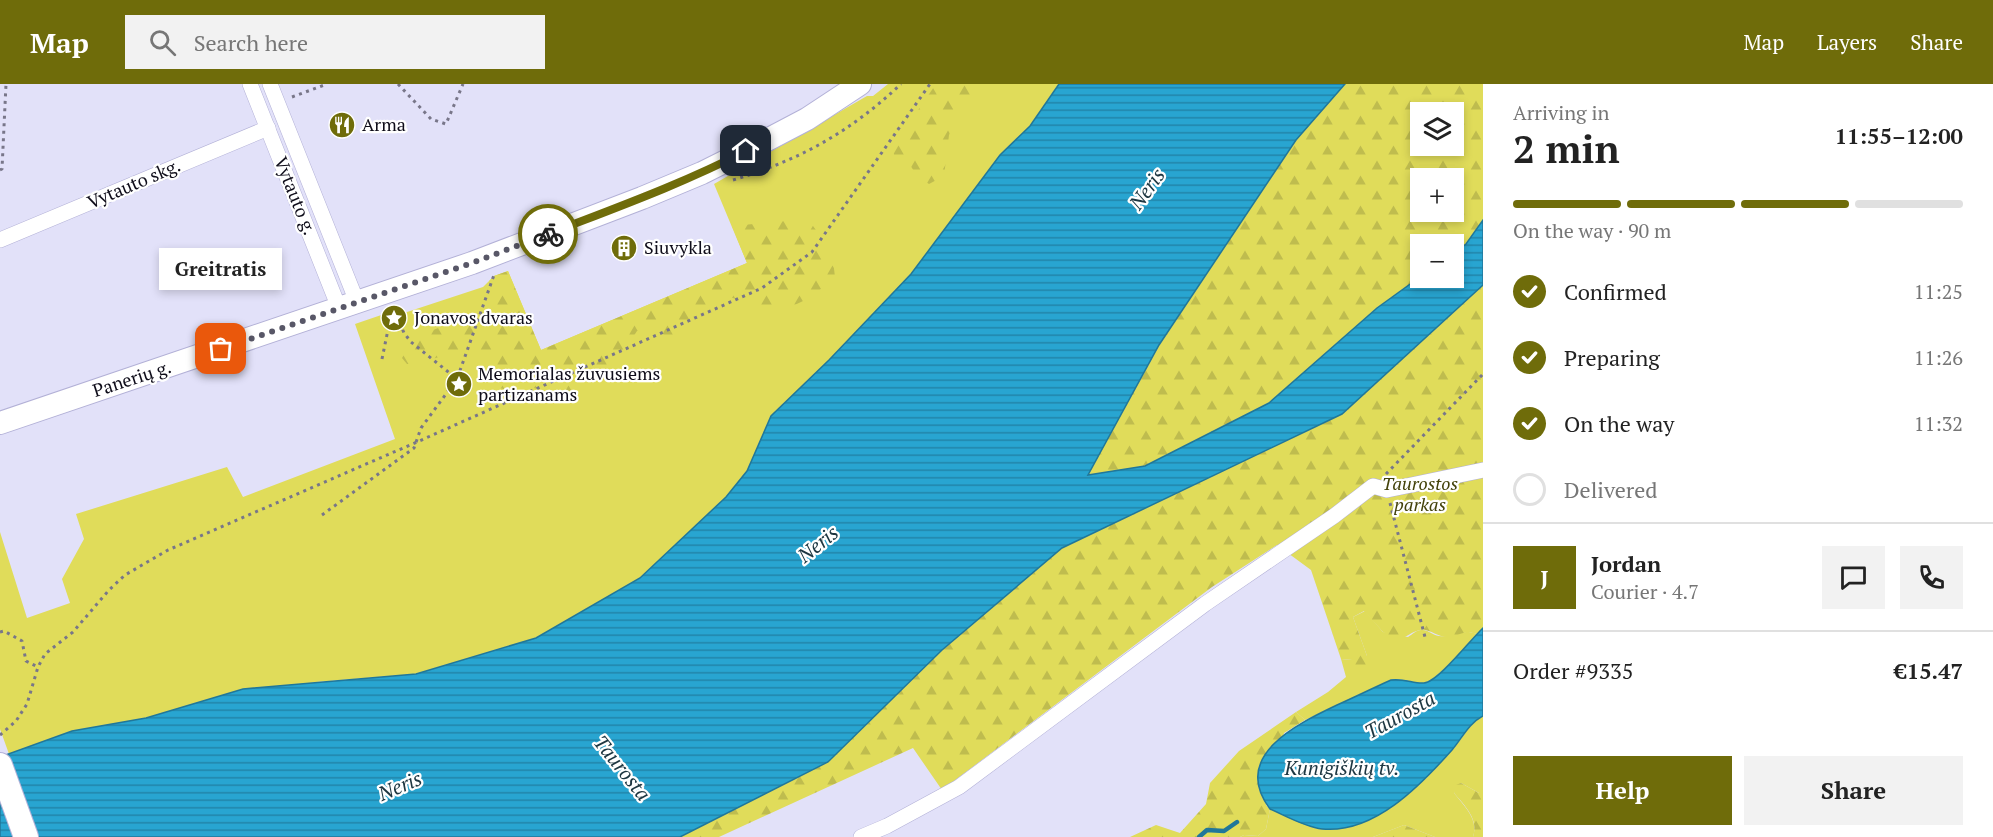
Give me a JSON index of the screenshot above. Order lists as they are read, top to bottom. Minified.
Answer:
{"streets":{"street":["Vytauto skg.","Vytauto g.","Panerių g."]},"crossings":[["Vytauto skg.","Vytauto g."],["Vytauto g.","Panerių g."]],"water":["Neris","Taurosta","Kunigiškių tv."],"parks":["Taurostos parkas"],"places":{"restaurant":["Arma"],"building":["Siuvykla"],"place":["Jonavos dvaras","Memorialas žuvusiems partizanams"],"other":["Greitratis"]},"page":{"header":"Map","search":"Search here","nav":["Map","Layers","Share"],"heading":["2 min","Arriving in","11:55–12:00"],"panel":["Jordan","Courier · 4.7","Order #9335","€15.47"],"map_buttons":["+","−"],"bar":"On the way · 90 m","bubble":"Greitratis","list":[["Confirmed","11:25"],["Preparing","11:26"],["On the way","11:32"],"Delivered"],"round":"J","buttons":["Help","Share"]}}
